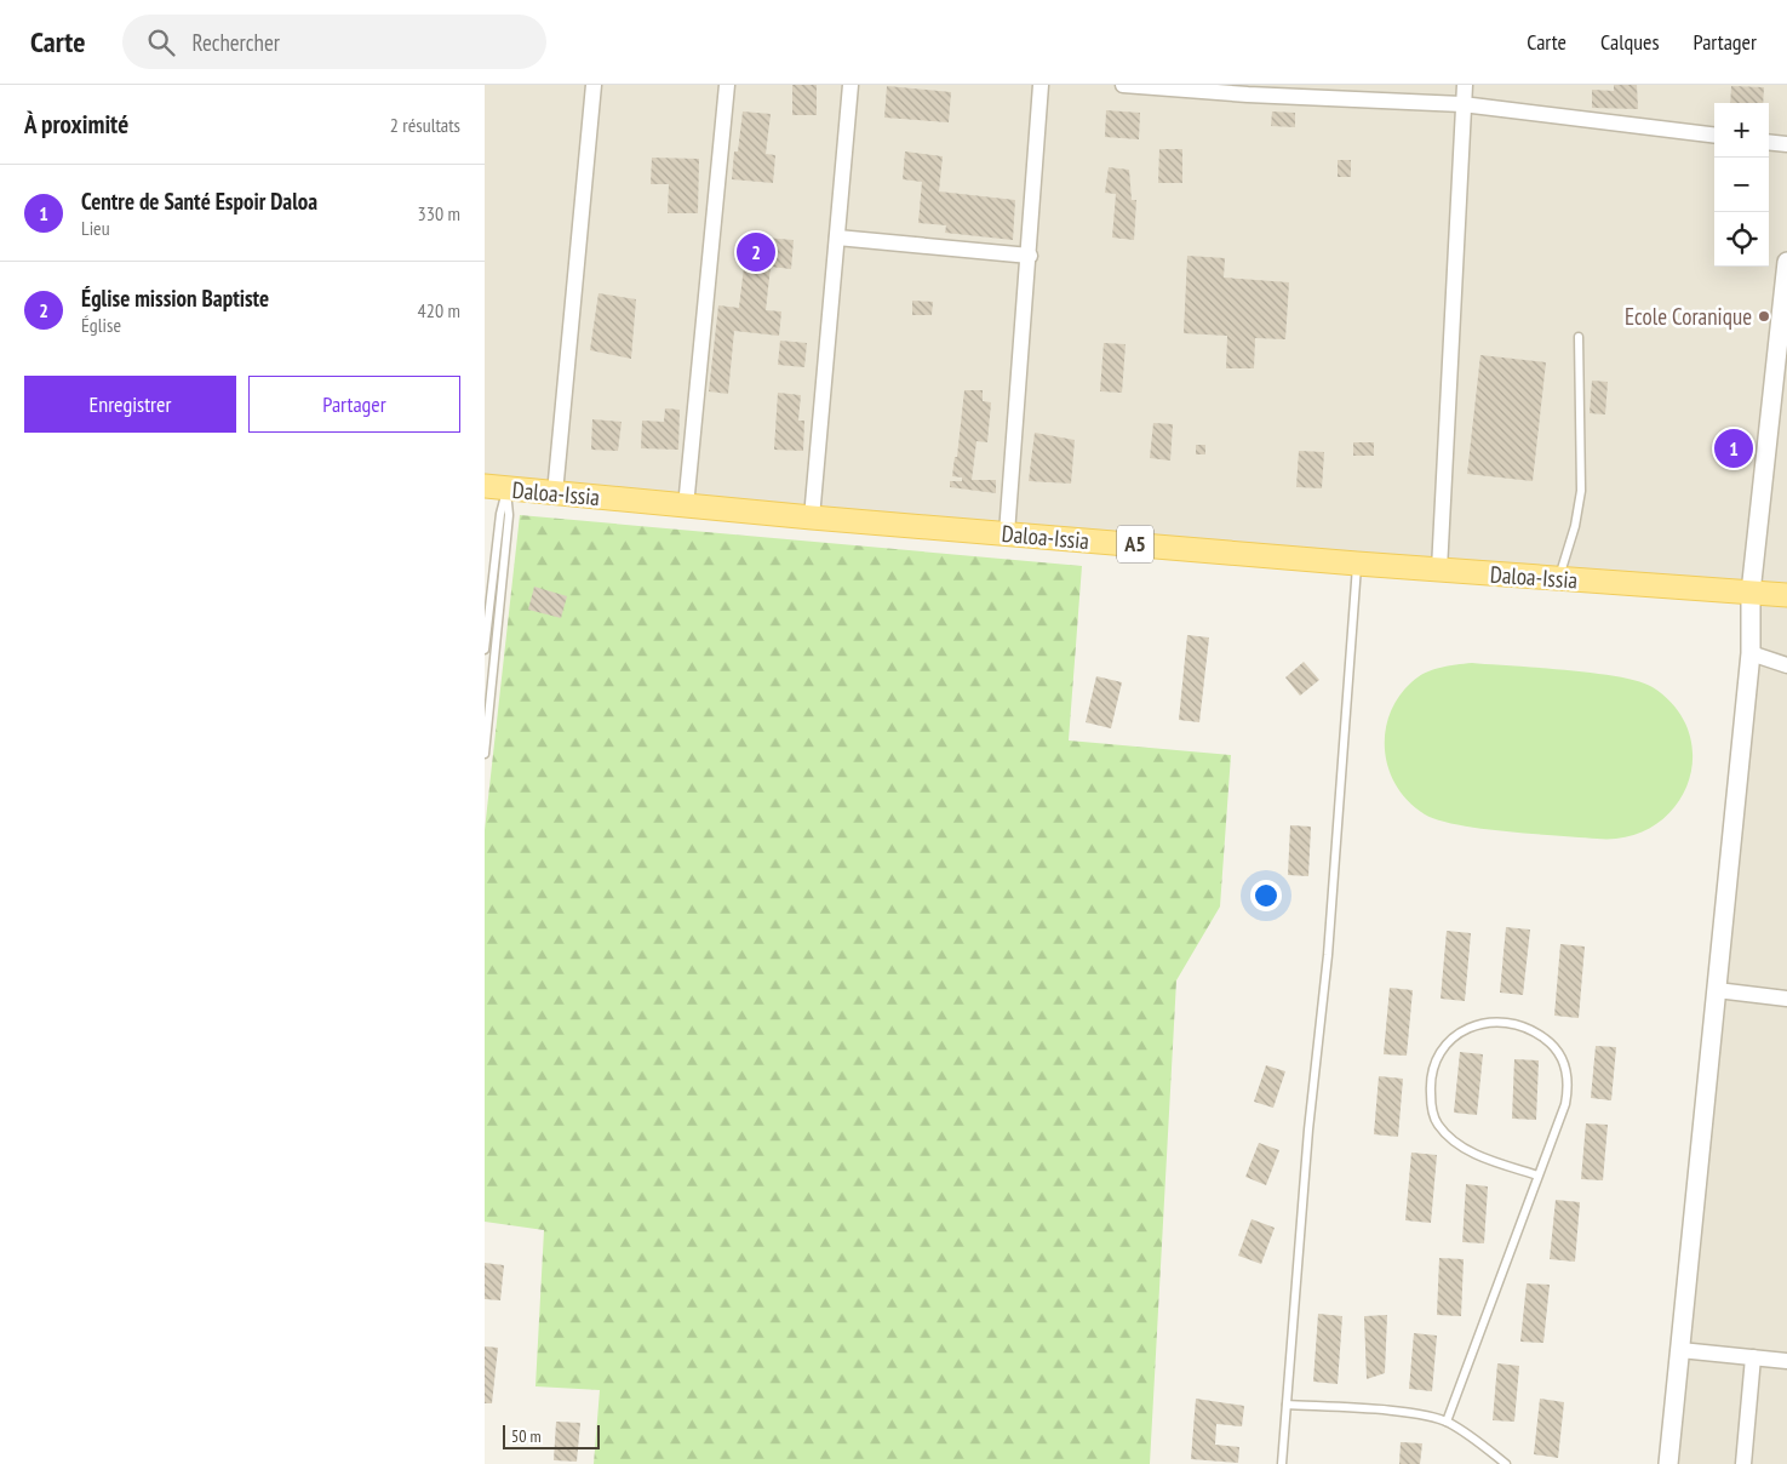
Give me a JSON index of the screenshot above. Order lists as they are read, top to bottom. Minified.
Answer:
{"streets":{"main road":["Daloa-Issia","A5"]},"places":["Ecole Coranique"],"scale_bar":"50 m","page":{"header":"Carte","search":"Rechercher","nav":["Carte","Calques","Partager"],"heading":["À proximité","2 résultats"],"map_buttons":["+","−"],"list":[{"mark":"1","name":"Centre de Santé Espoir Daloa","note":"Lieu","value":"330 m"},{"mark":"2","name":"Église mission Baptiste","note":"Église","value":"420 m"}],"pins":["2","1"],"buttons":["Enregistrer","Partager"],"scale":"50 m"}}
